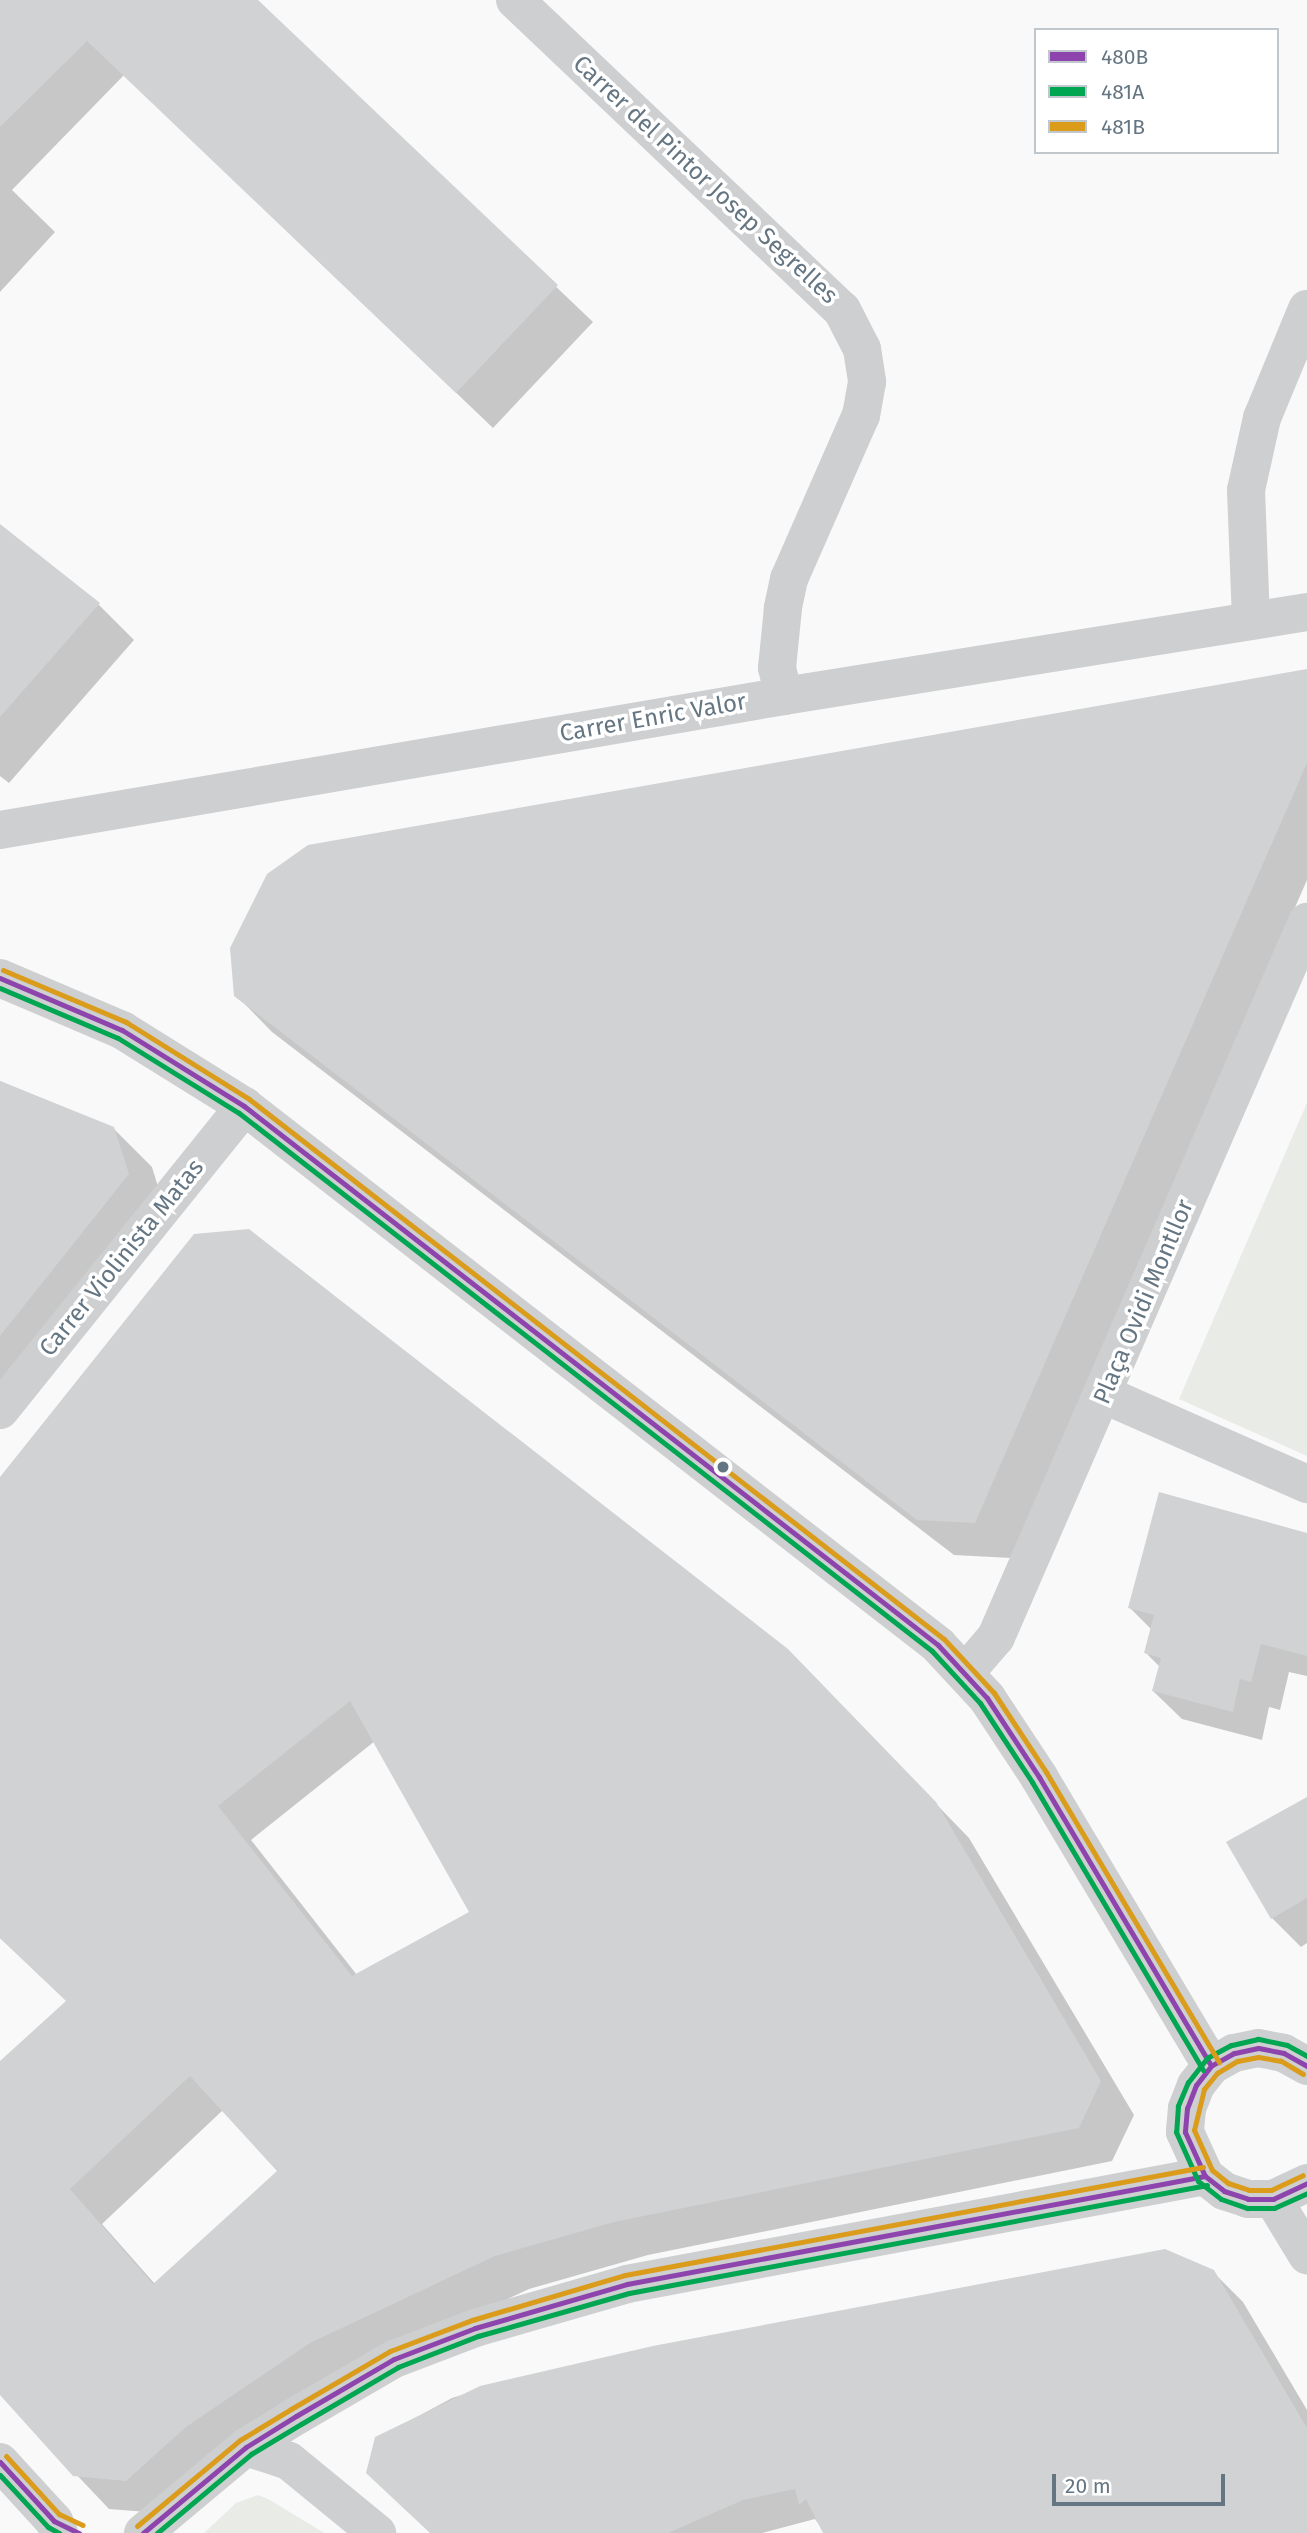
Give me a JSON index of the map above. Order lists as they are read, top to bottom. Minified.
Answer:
{"streets":{"street":["Carrer del Pintor Josep Segrelles","Carrer Enric Valor","Carrer Violinista Matas","Plaça Ovidi Montllor"]},"crossings":[["Carrer del Pintor Josep Segrelles","Carrer Enric Valor"]],"lines":["transit line 481B","transit line 480B","transit line 481A"],"legend":["480B","481A","481B"],"scale_bar":"20 m"}
